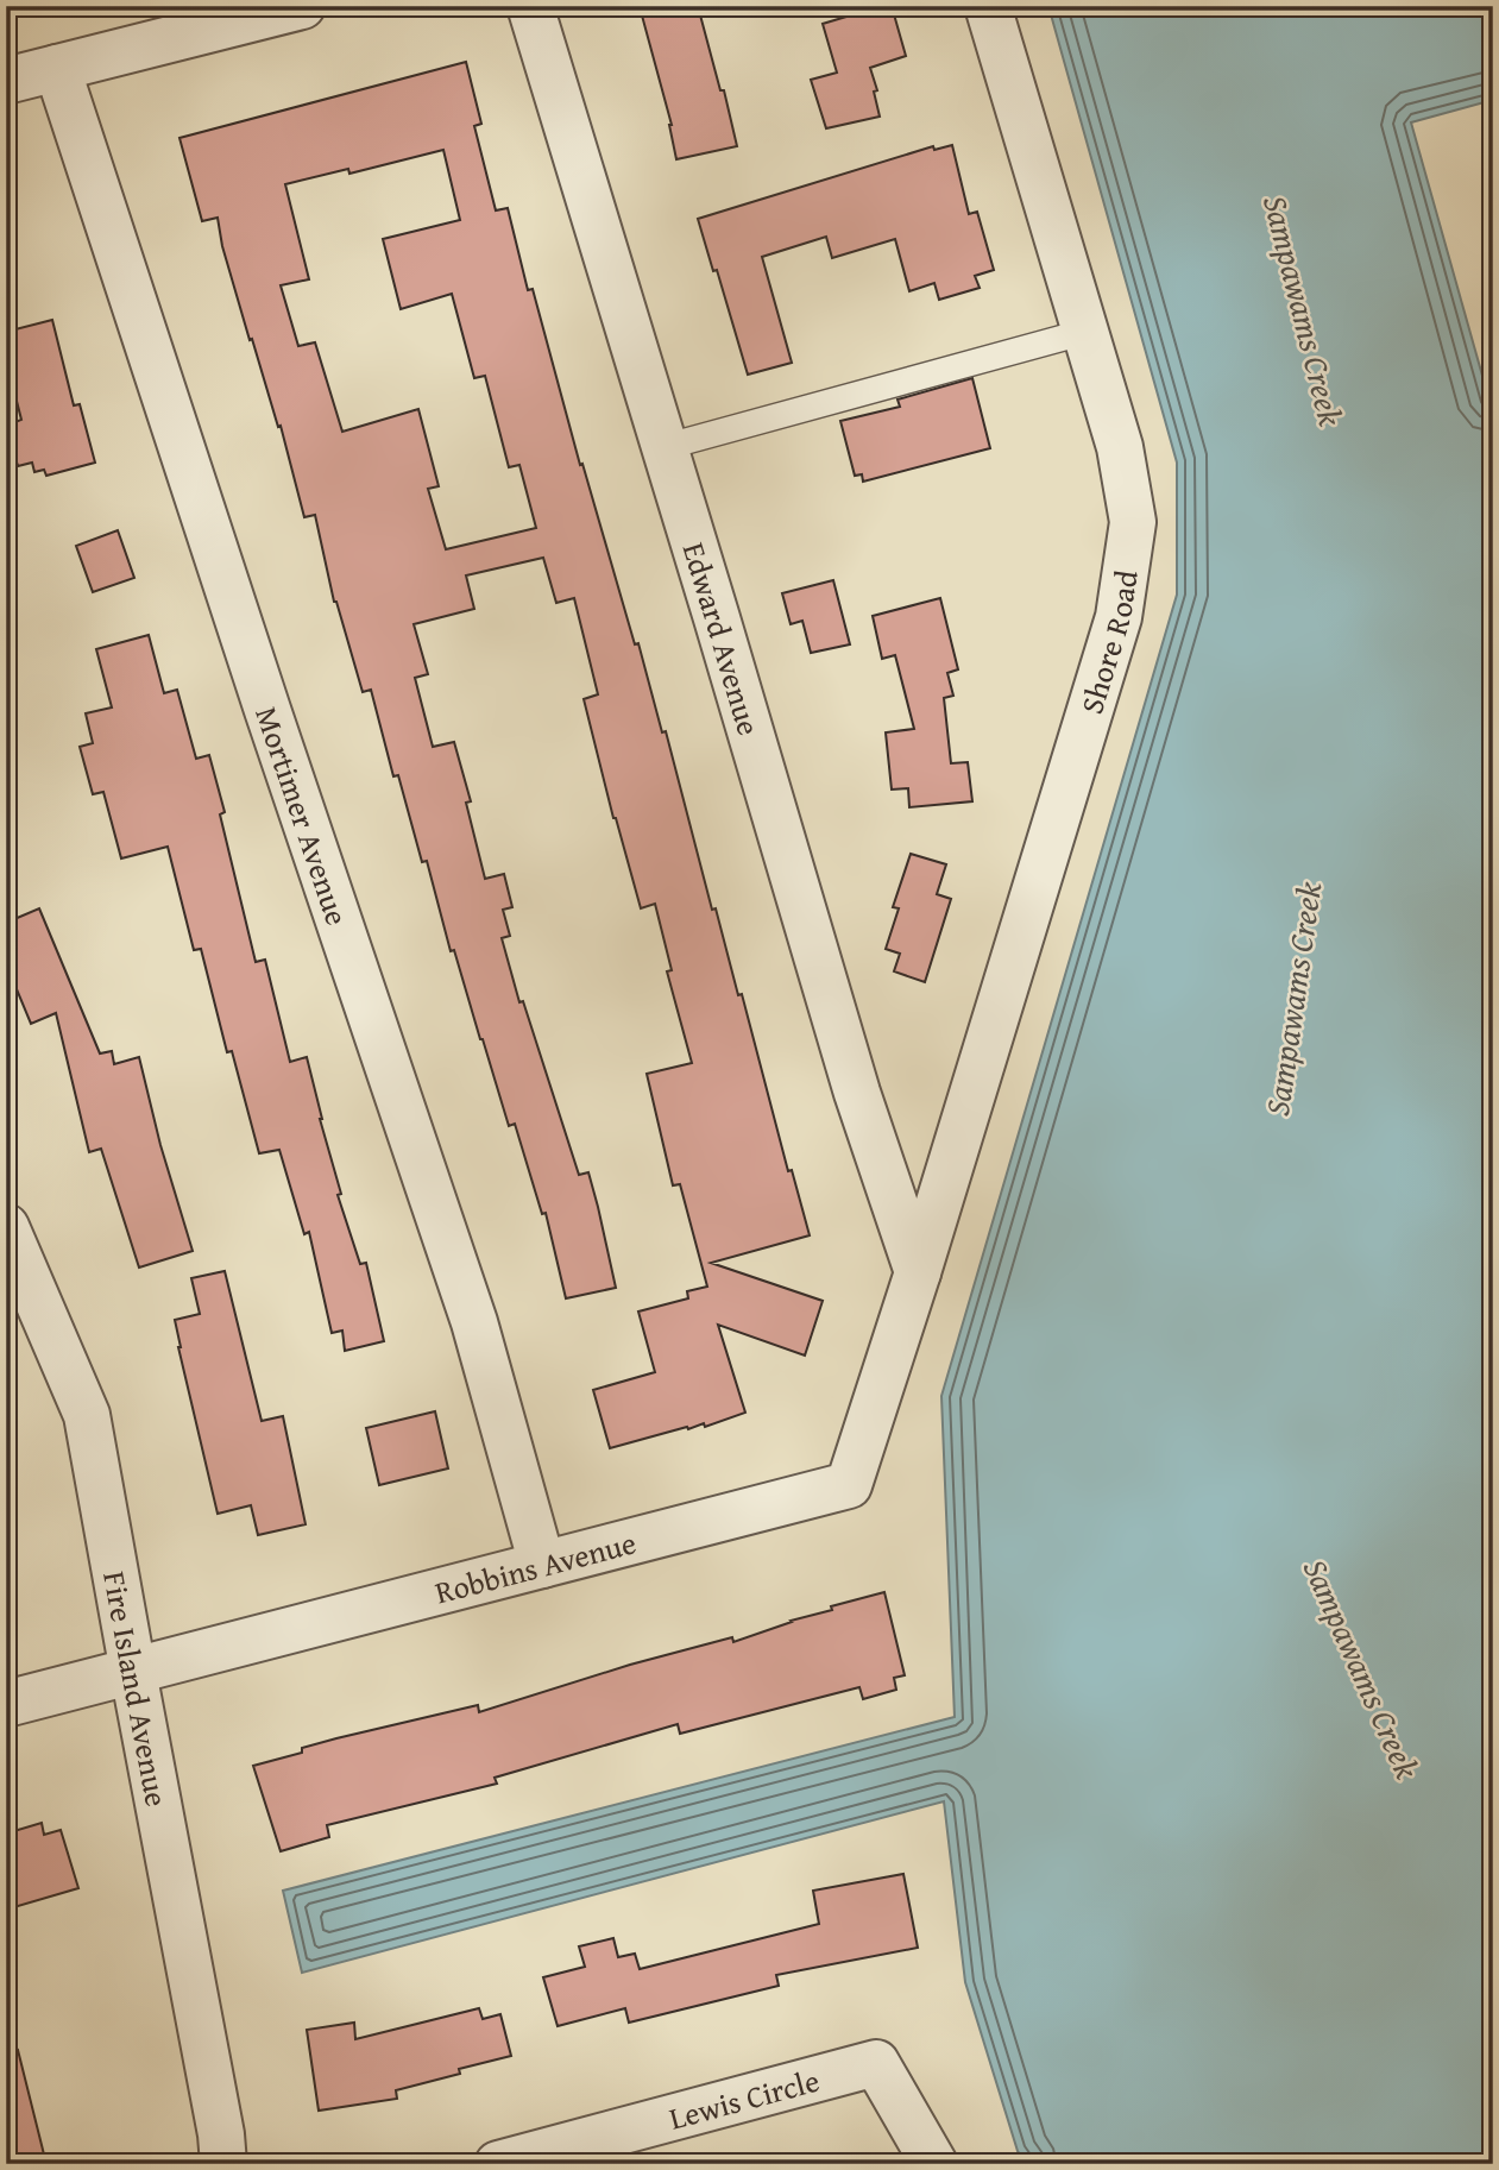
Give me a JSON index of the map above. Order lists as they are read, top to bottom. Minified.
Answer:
{"streets":{"street":["Edward Avenue","Shore Road","Mortimer Avenue","Robbins Avenue","Fire Island Avenue","Lewis Circle"]},"crossings":[["Edward Avenue","Shore Road"],["Edward Avenue","Robbins Avenue"],["Shore Road","Robbins Avenue"],["Mortimer Avenue","Robbins Avenue"],["Robbins Avenue","Fire Island Avenue"]],"water":["Sampawams Creek"]}
